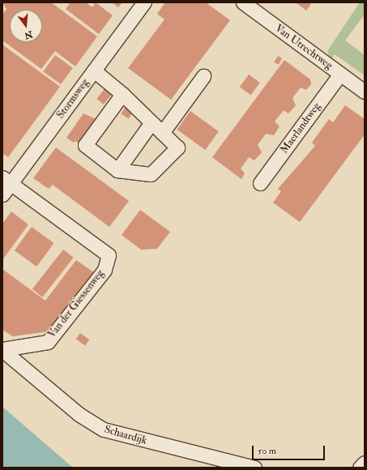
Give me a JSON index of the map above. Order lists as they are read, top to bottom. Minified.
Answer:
{"streets":{"street":["Van Utrechtweg","Stormsweg","Maerlandtweg","Van der Giessenweg","Schaardijk"]},"crossings":[["Van Utrechtweg","Maerlandtweg"],["Stormsweg","Van der Giessenweg"],["Van der Giessenweg","Schaardijk"]],"scale_bar":"50 m","north":"bottom"}
